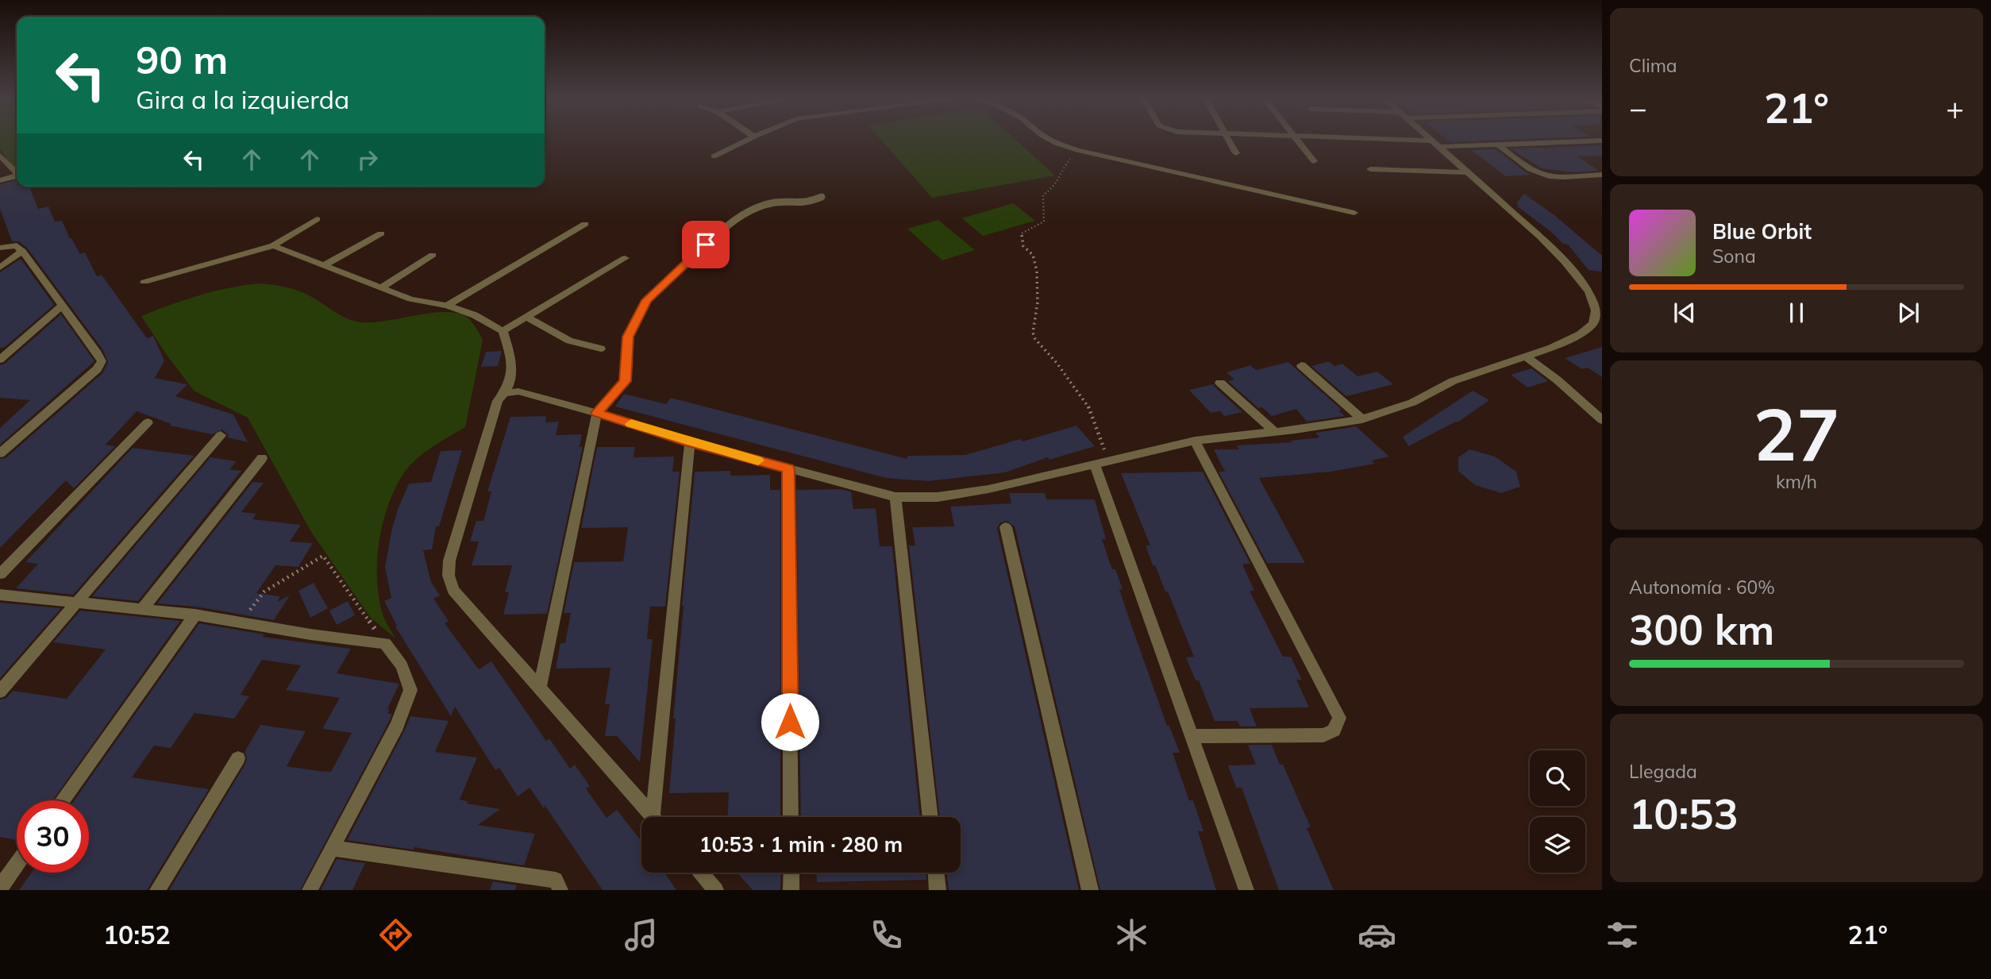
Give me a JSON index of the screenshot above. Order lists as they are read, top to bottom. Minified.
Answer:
{"page":{"tile":["Clima",["27","km/h"],["Autonomía · 60%","300 km"],["Llegada","10:53"]],"turn":["90 m","Gira a la izquierda"],"heat":["−","21°","+"],"song":["Blue Orbit","Sona"],"limit":"30","trip":"10:53 · 1 min · 280 m","tabs":["10:52","21°"]}}
